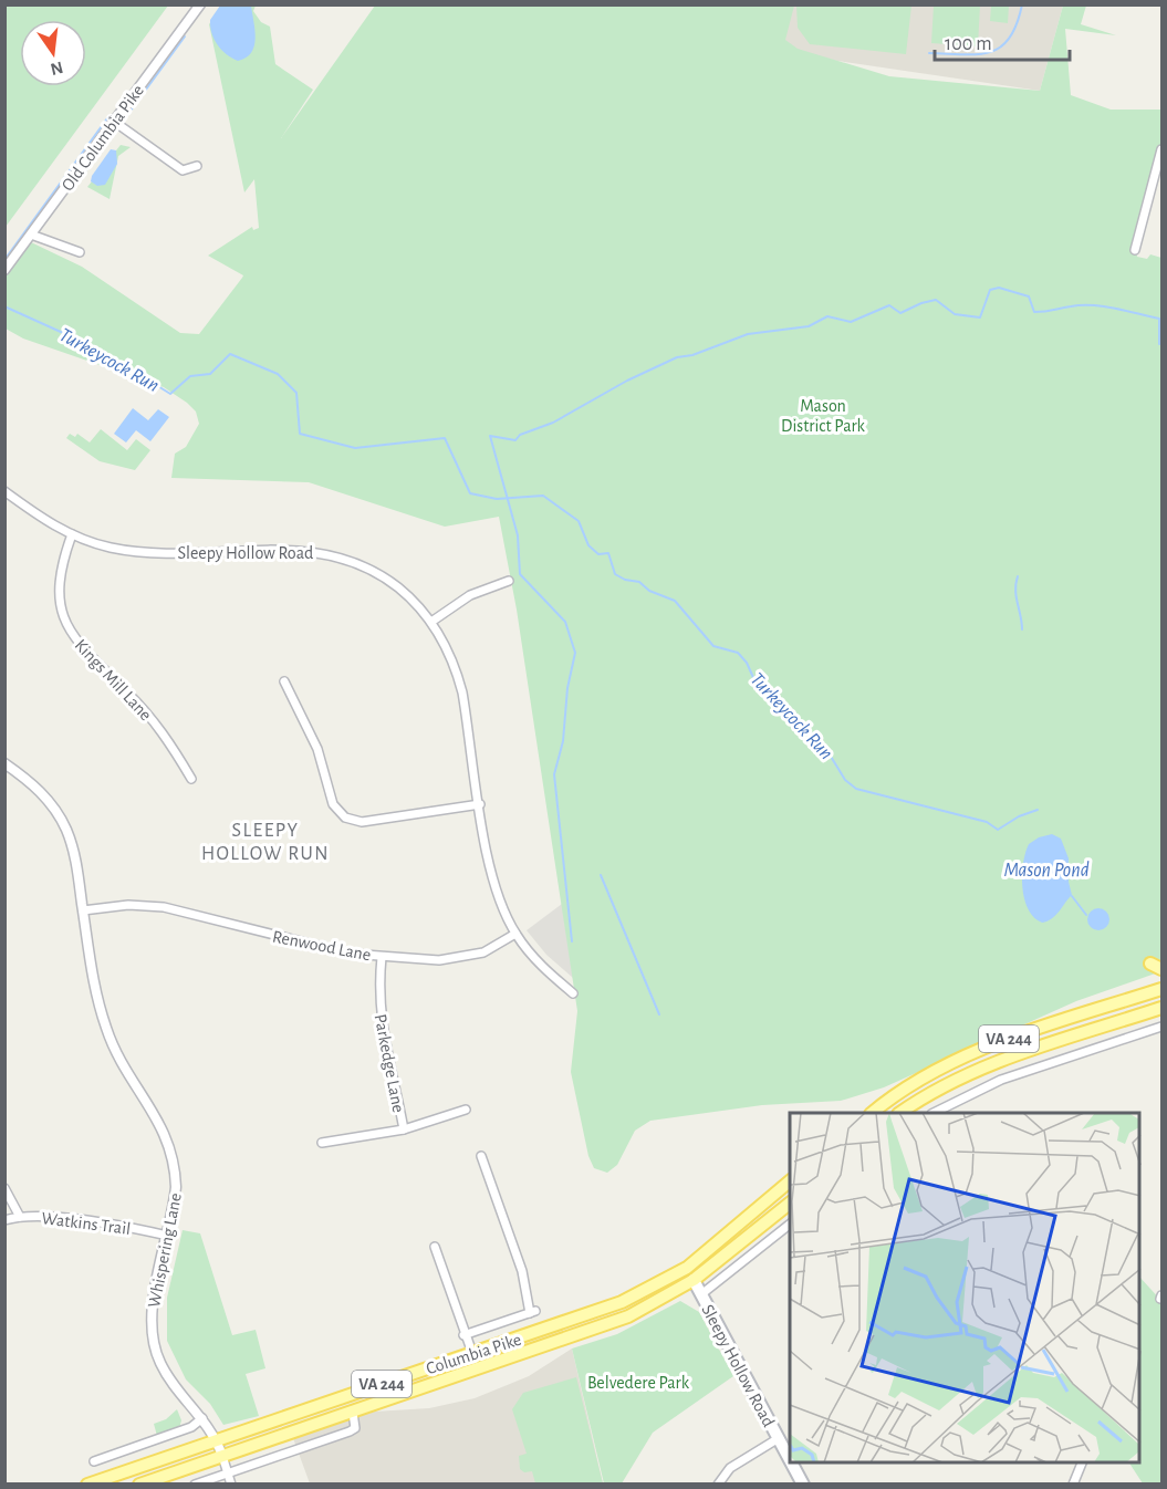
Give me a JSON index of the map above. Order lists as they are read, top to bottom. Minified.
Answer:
{"streets":{"main road":["Sleepy Hollow Road","VA 244","Columbia Pike"],"street":["Old Columbia Pike","Kings Mill Lane","Renwood Lane","Parkedge Lane","Watkins Trail","Whispering Lane"]},"crossings":[["Sleepy Hollow Road","Kings Mill Lane"],["Sleepy Hollow Road","Renwood Lane"],["Sleepy Hollow Road","Columbia Pike"],["Renwood Lane","Parkedge Lane"],["Renwood Lane","Whispering Lane"],["Watkins Trail","Whispering Lane"],["Whispering Lane","Columbia Pike"]],"districts":["SLEEPY HOLLOW RUN"],"water":["Turkeycock Run","Mason Pond"],"parks":["Mason District Park","Belvedere Park"],"scale_bar":"100 m","north":"bottom"}
